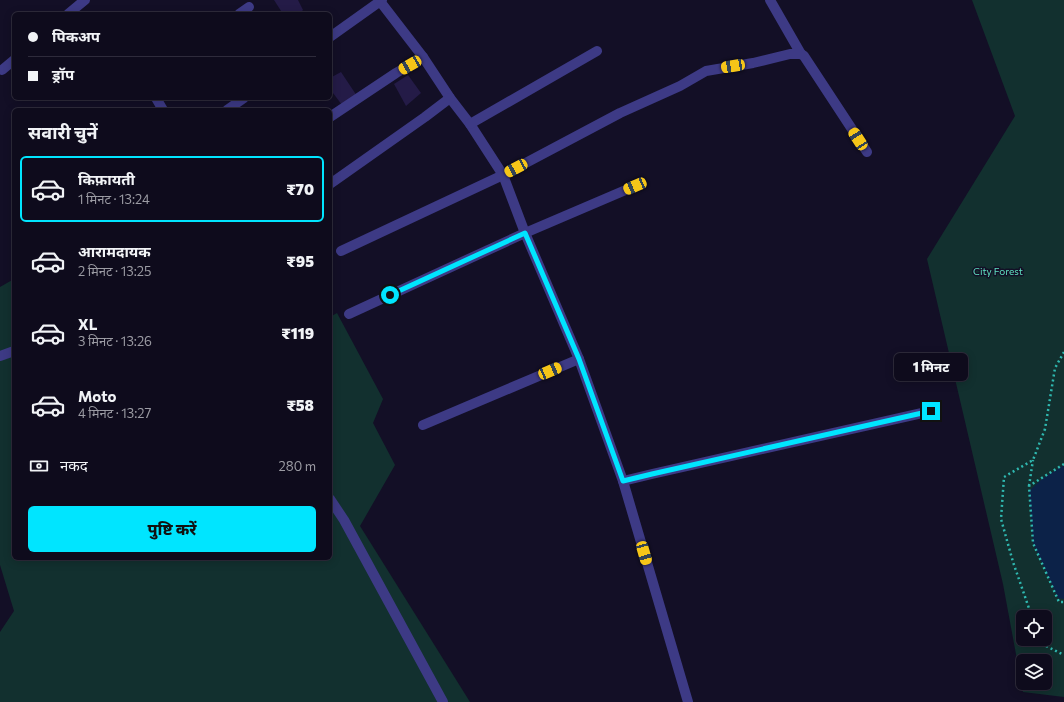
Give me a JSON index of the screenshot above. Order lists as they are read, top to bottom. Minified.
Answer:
{"parks":["City Forest"],"page":{"banner":["पिकअप","ड्रॉप"],"heading":"सवारी चुनें","list":[{"name":"किफ़ायती","note":"1 मिनट · 13:24","value":"₹70"},{"name":"आरामदायक","note":"2 मिनट · 13:25","value":"₹95"},{"name":"XL","note":"3 मिनट · 13:26","value":"₹119"},{"name":"Moto","note":"4 मिनट · 13:27","value":"₹58"}],"bubble":"1 मिनट","pay":["नकद","280 m"],"buttons":"पुष्टि करें"}}
